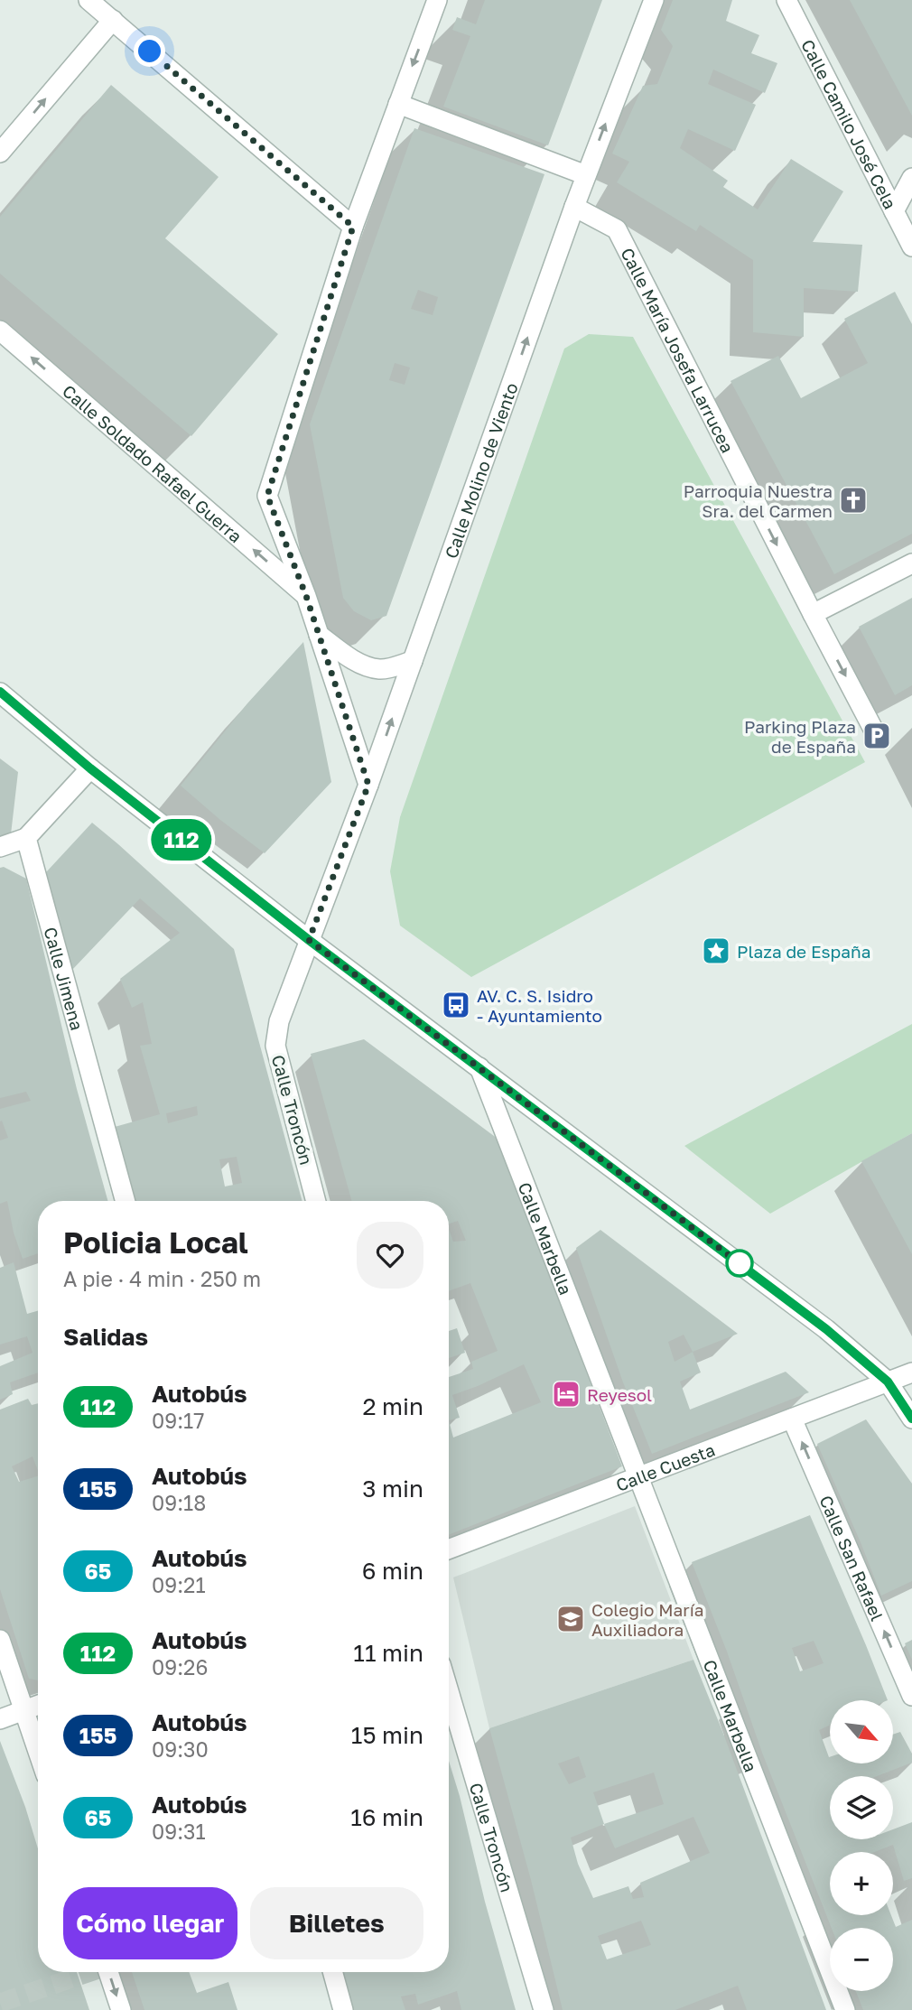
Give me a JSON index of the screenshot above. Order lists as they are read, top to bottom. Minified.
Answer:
{"streets":{"street":["Calle Camilo José Cela","Calle María Josefa Larrucea","Calle Soldado Rafael Guerra","Calle Molino de Viento","Calle Jimena","Calle Troncón","Calle Marbella","Calle Cuesta","Calle San Rafael"]},"crossings":[["Calle María Josefa Larrucea","Calle Molino de Viento"],["Calle Molino de Viento","Calle Troncón"],["Calle Marbella","Calle Cuesta"],["Calle Cuesta","Calle San Rafael"]],"one_way":["Calle María Josefa Larrucea","Calle Soldado Rafael Guerra","Calle Molino de Viento","Calle San Rafael"],"places":{"church":["Parroquia Nuestra Sra. del Carmen"],"parking":["Parking Plaza de España"],"place":["Plaza de España"],"bus stop":["AV. C. S. Isidro - Ayuntamiento"],"hotel":["Reyesol"],"school or university":["Colegio María Auxiliadora"]},"lines":["bus line 112"],"north":"bottom right","page":{"on_map":"112","heading":[["Policia Local","A pie · 4 min · 250 m"],"Salidas"],"list":[{"mark":"112","name":"Autobús","note":"09:17","value":"2 min"},{"mark":"155","name":"Autobús","note":"09:18","value":"3 min"},{"mark":"65","name":"Autobús","note":"09:21","value":"6 min"},{"mark":"112","name":"Autobús","note":"09:26","value":"11 min"},{"mark":"155","name":"Autobús","note":"09:30","value":"15 min"},{"mark":"65","name":"Autobús","note":"09:31","value":"16 min"}],"map_buttons":["+","−"],"buttons":["Cómo llegar","Billetes"]}}
